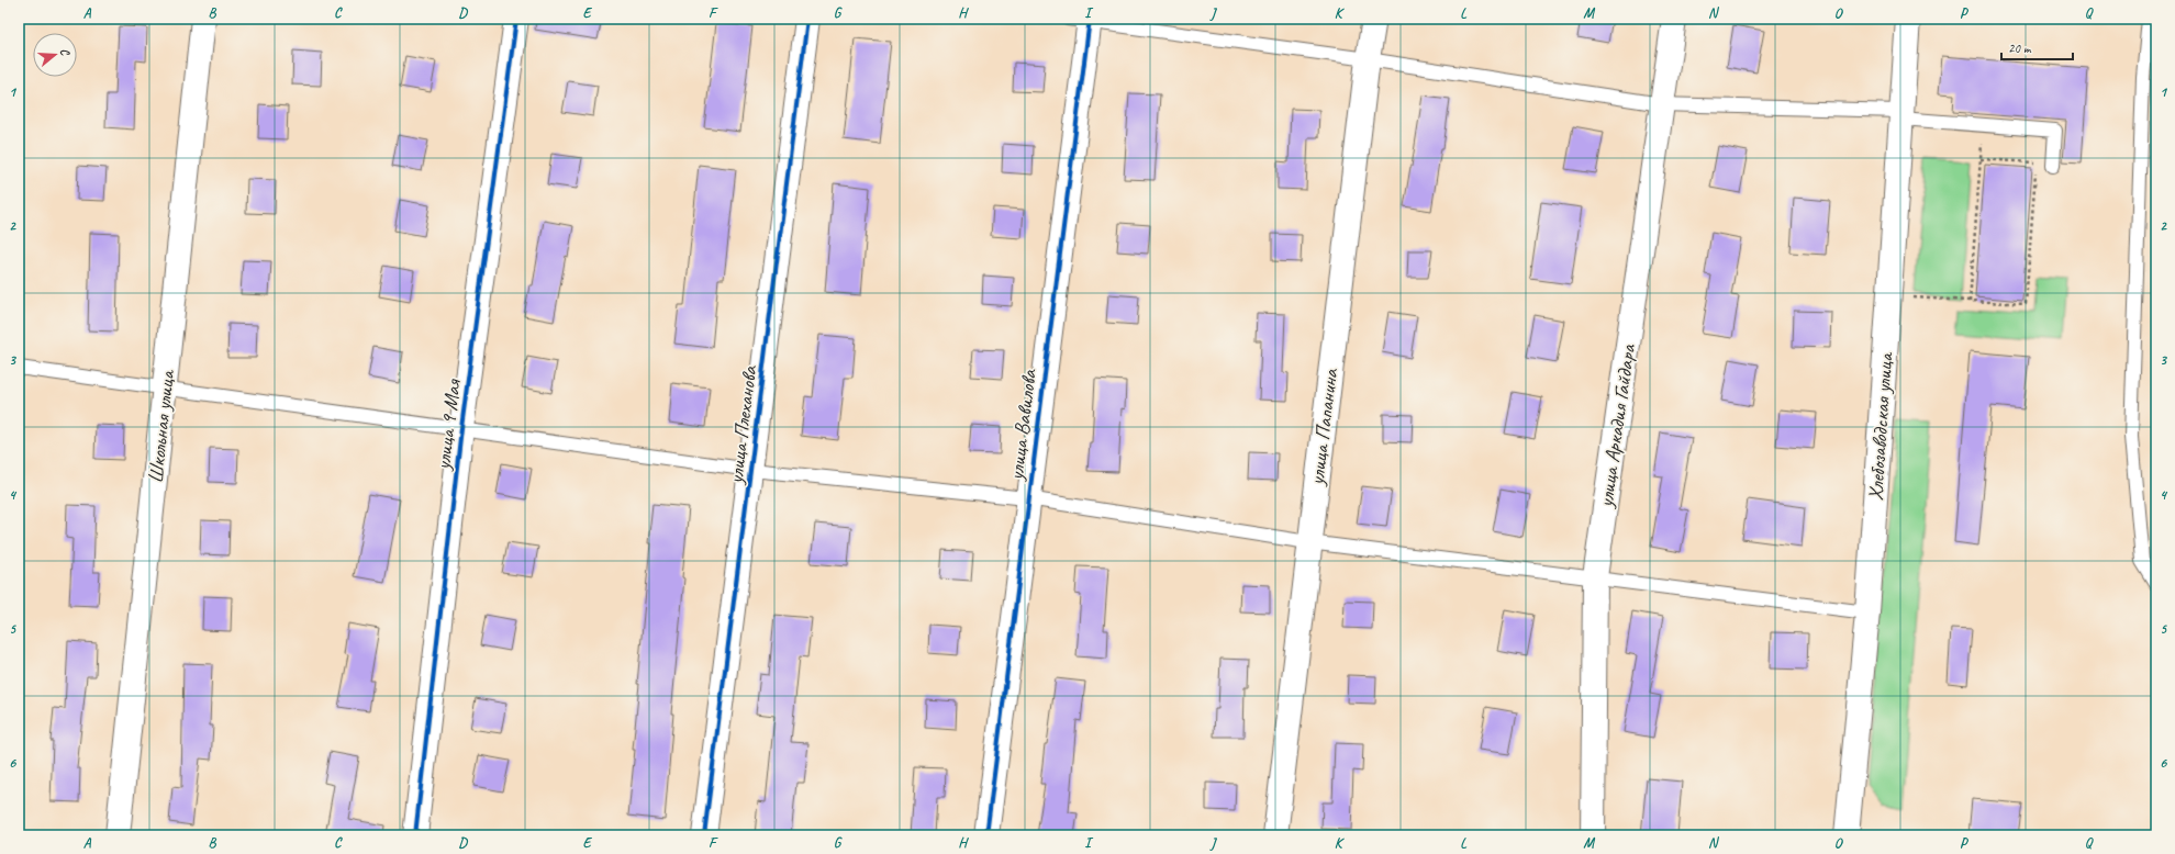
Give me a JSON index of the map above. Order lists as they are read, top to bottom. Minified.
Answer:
{"streets":{"street":["улица 9 Мая","улица Плеханова","улица Вавилова","улица Аркадия Гайдара","Школьная улица","улица Папанина","Хлебозаводская улица"]},"scale_bar":"20 m","north":"right","grid":{"columns":["A","B","C","D","E","F","G","H","I","J","K","L","M","N","O","P","Q"],"rows":["1","2","3","4","5","6"]}}
